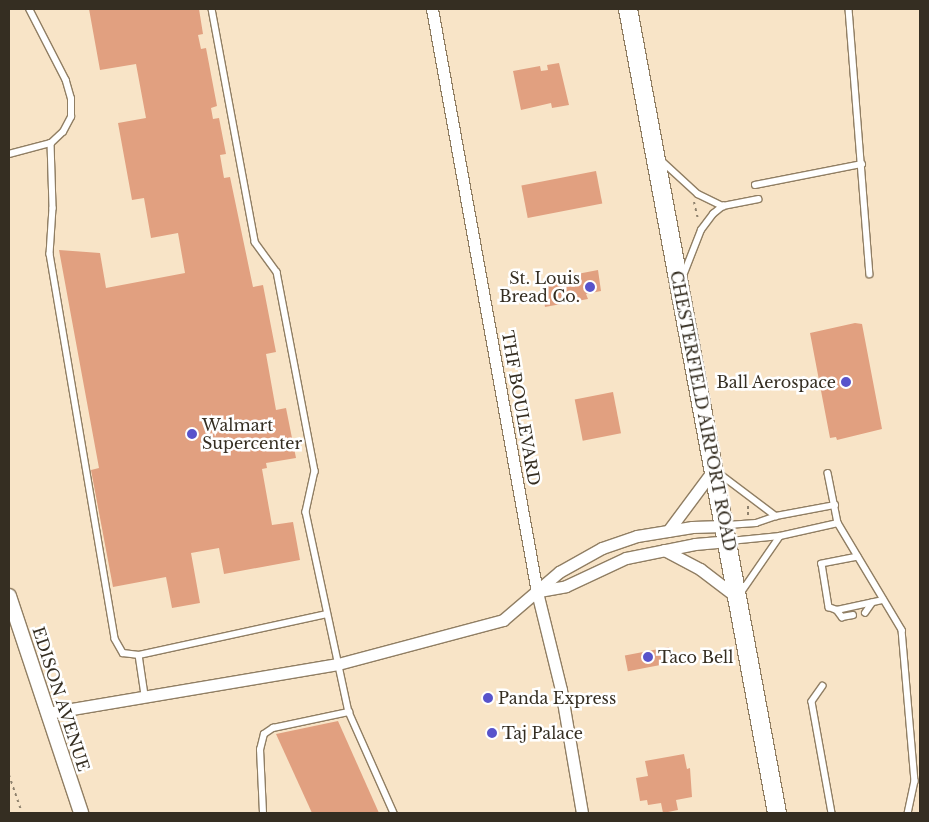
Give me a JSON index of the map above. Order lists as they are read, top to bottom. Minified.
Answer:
{"streets":{"main road":["CHESTERFIELD AIRPORT ROAD"],"street":["THF BOULEVARD","EDISON AVENUE"]},"places":["St. Louis Bread Co.","Ball Aerospace","Walmart Supercenter","Taco Bell","Panda Express","Taj Palace"]}
